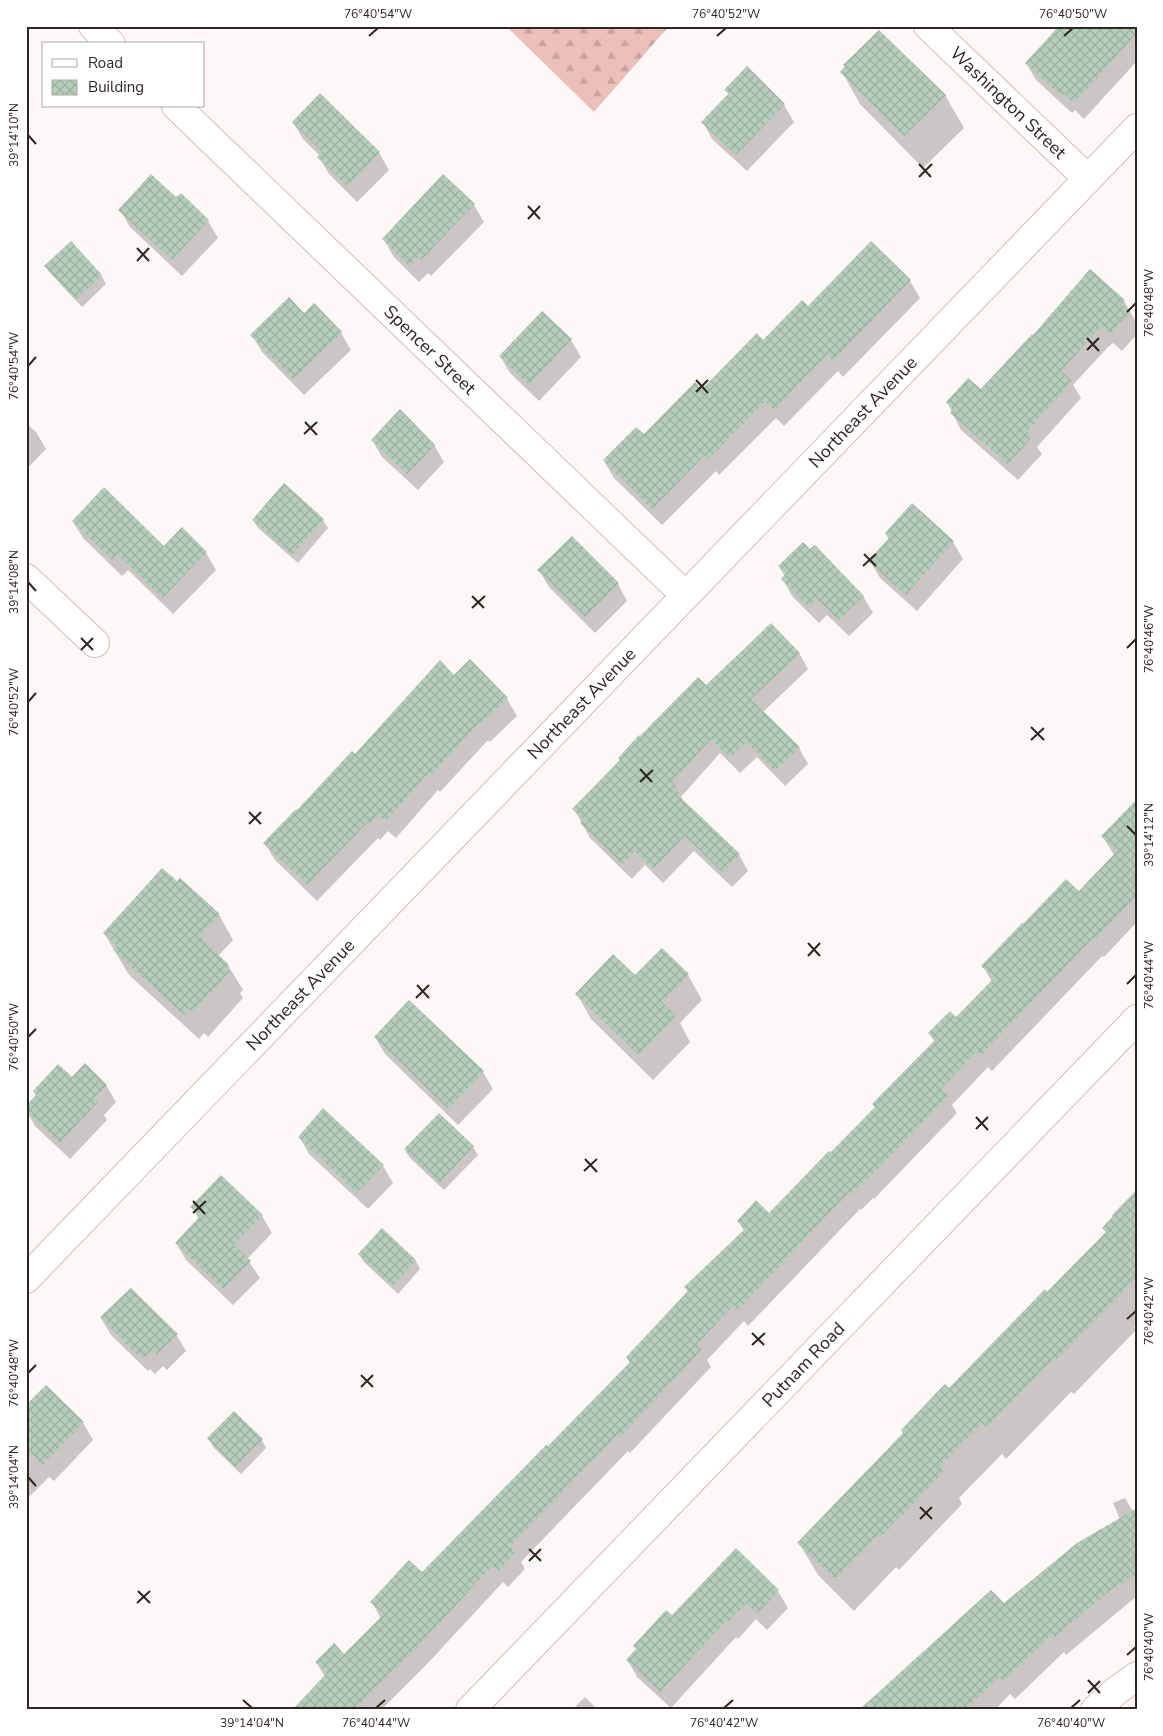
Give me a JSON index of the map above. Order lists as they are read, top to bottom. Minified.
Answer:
{"streets":{"street":["Washington Street","Spencer Street","Northeast Avenue","Putnam Road"]},"crossings":[["Washington Street","Northeast Avenue"],["Spencer Street","Northeast Avenue"]],"legend":["Road","Building"],"coordinates":["76°40'54\"W","76°40'52\"W","76°40'50\"W","39°14'10\"N","76°40'48\"W","39°14'08\"N","76°40'46\"W","39°14'12\"N","76°40'44\"W","76°40'42\"W","39°14'04\"N","76°40'40\"W"]}
